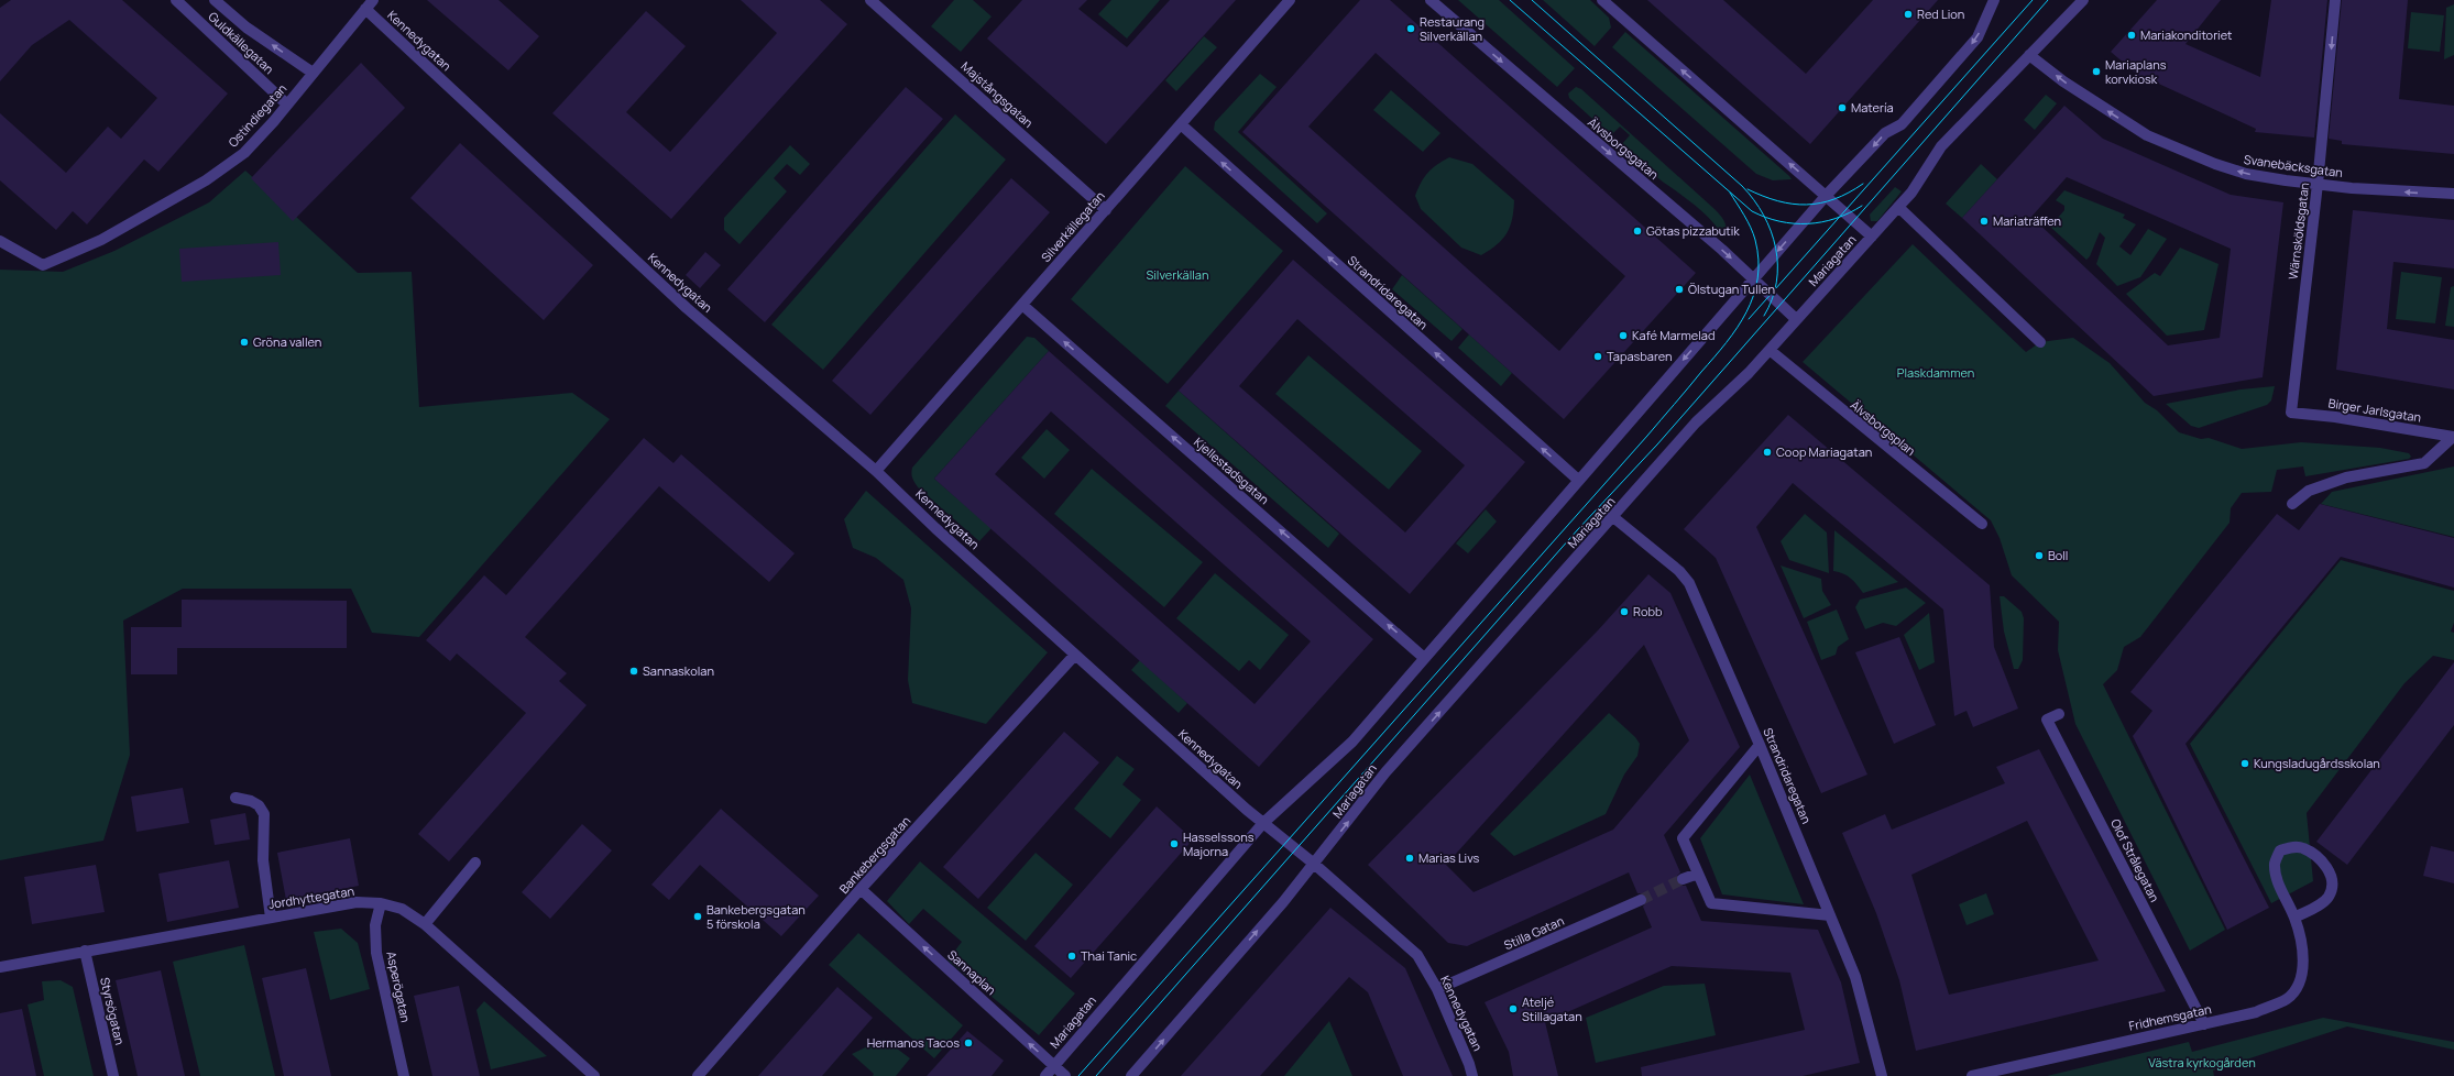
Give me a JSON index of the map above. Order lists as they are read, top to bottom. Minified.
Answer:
{"streets":{"street":["Kennedygatan","Guldkällegatan","Majstångsgatan","Ostindiegatan","Älvsborgsgatan","Svanebäcksgatan","Silverkällegatan","Wärnsköldsgatan","Mariagatan","Strandridaregatan","Birger Jarlsgatan","Älvsborgsplan","Kjellestadsgatan","Bankebergsgatan","Olof Strålegatan","Jordhyttegatan","Stilla Gatan","Sannaplan","Asperögatan","Styrsögatan","Fridhemsgatan"]},"crossings":[["Kennedygatan","Ostindiegatan"],["Kennedygatan","Silverkällegatan"],["Kennedygatan","Mariagatan"],["Kennedygatan","Bankebergsgatan"],["Kennedygatan","Stilla Gatan"],["Guldkällegatan","Ostindiegatan"],["Majstångsgatan","Silverkällegatan"],["Älvsborgsgatan","Mariagatan"],["Svanebäcksgatan","Wärnsköldsgatan"],["Svanebäcksgatan","Mariagatan"],["Silverkällegatan","Strandridaregatan"],["Silverkällegatan","Kjellestadsgatan"],["Wärnsköldsgatan","Birger Jarlsgatan"],["Mariagatan","Strandridaregatan"],["Mariagatan","Älvsborgsplan"],["Mariagatan","Kjellestadsgatan"],["Mariagatan","Sannaplan"],["Bankebergsgatan","Sannaplan"],["Olof Strålegatan","Fridhemsgatan"],["Jordhyttegatan","Asperögatan"],["Jordhyttegatan","Styrsögatan"]],"one_way":["Älvsborgsgatan","Svanebäcksgatan","Wärnsköldsgatan","Strandridaregatan","Kjellestadsgatan","Sannaplan"],"parks":["Silverkällan","Plaskdammen","Västra kyrkogården"],"places":["Red Lion","Restaurang Silverkällan","Mariakonditoriet","Mariaplans korvkiosk","Matería","Mariaträffen","Götas pizzabutik","Ölstugan Tullen","Kafé Marmelad","Gröna vallen","Tapasbaren","Coop Mariagatan","Boll","Robb","Sannaskolan","Kungsladugårdsskolan","Hasselssons Majorna","Marias Livs","Bankebergsgatan 5 förskola","Thai Tanic","Ateljé Stillagatan","Hermanos Tacos"]}
